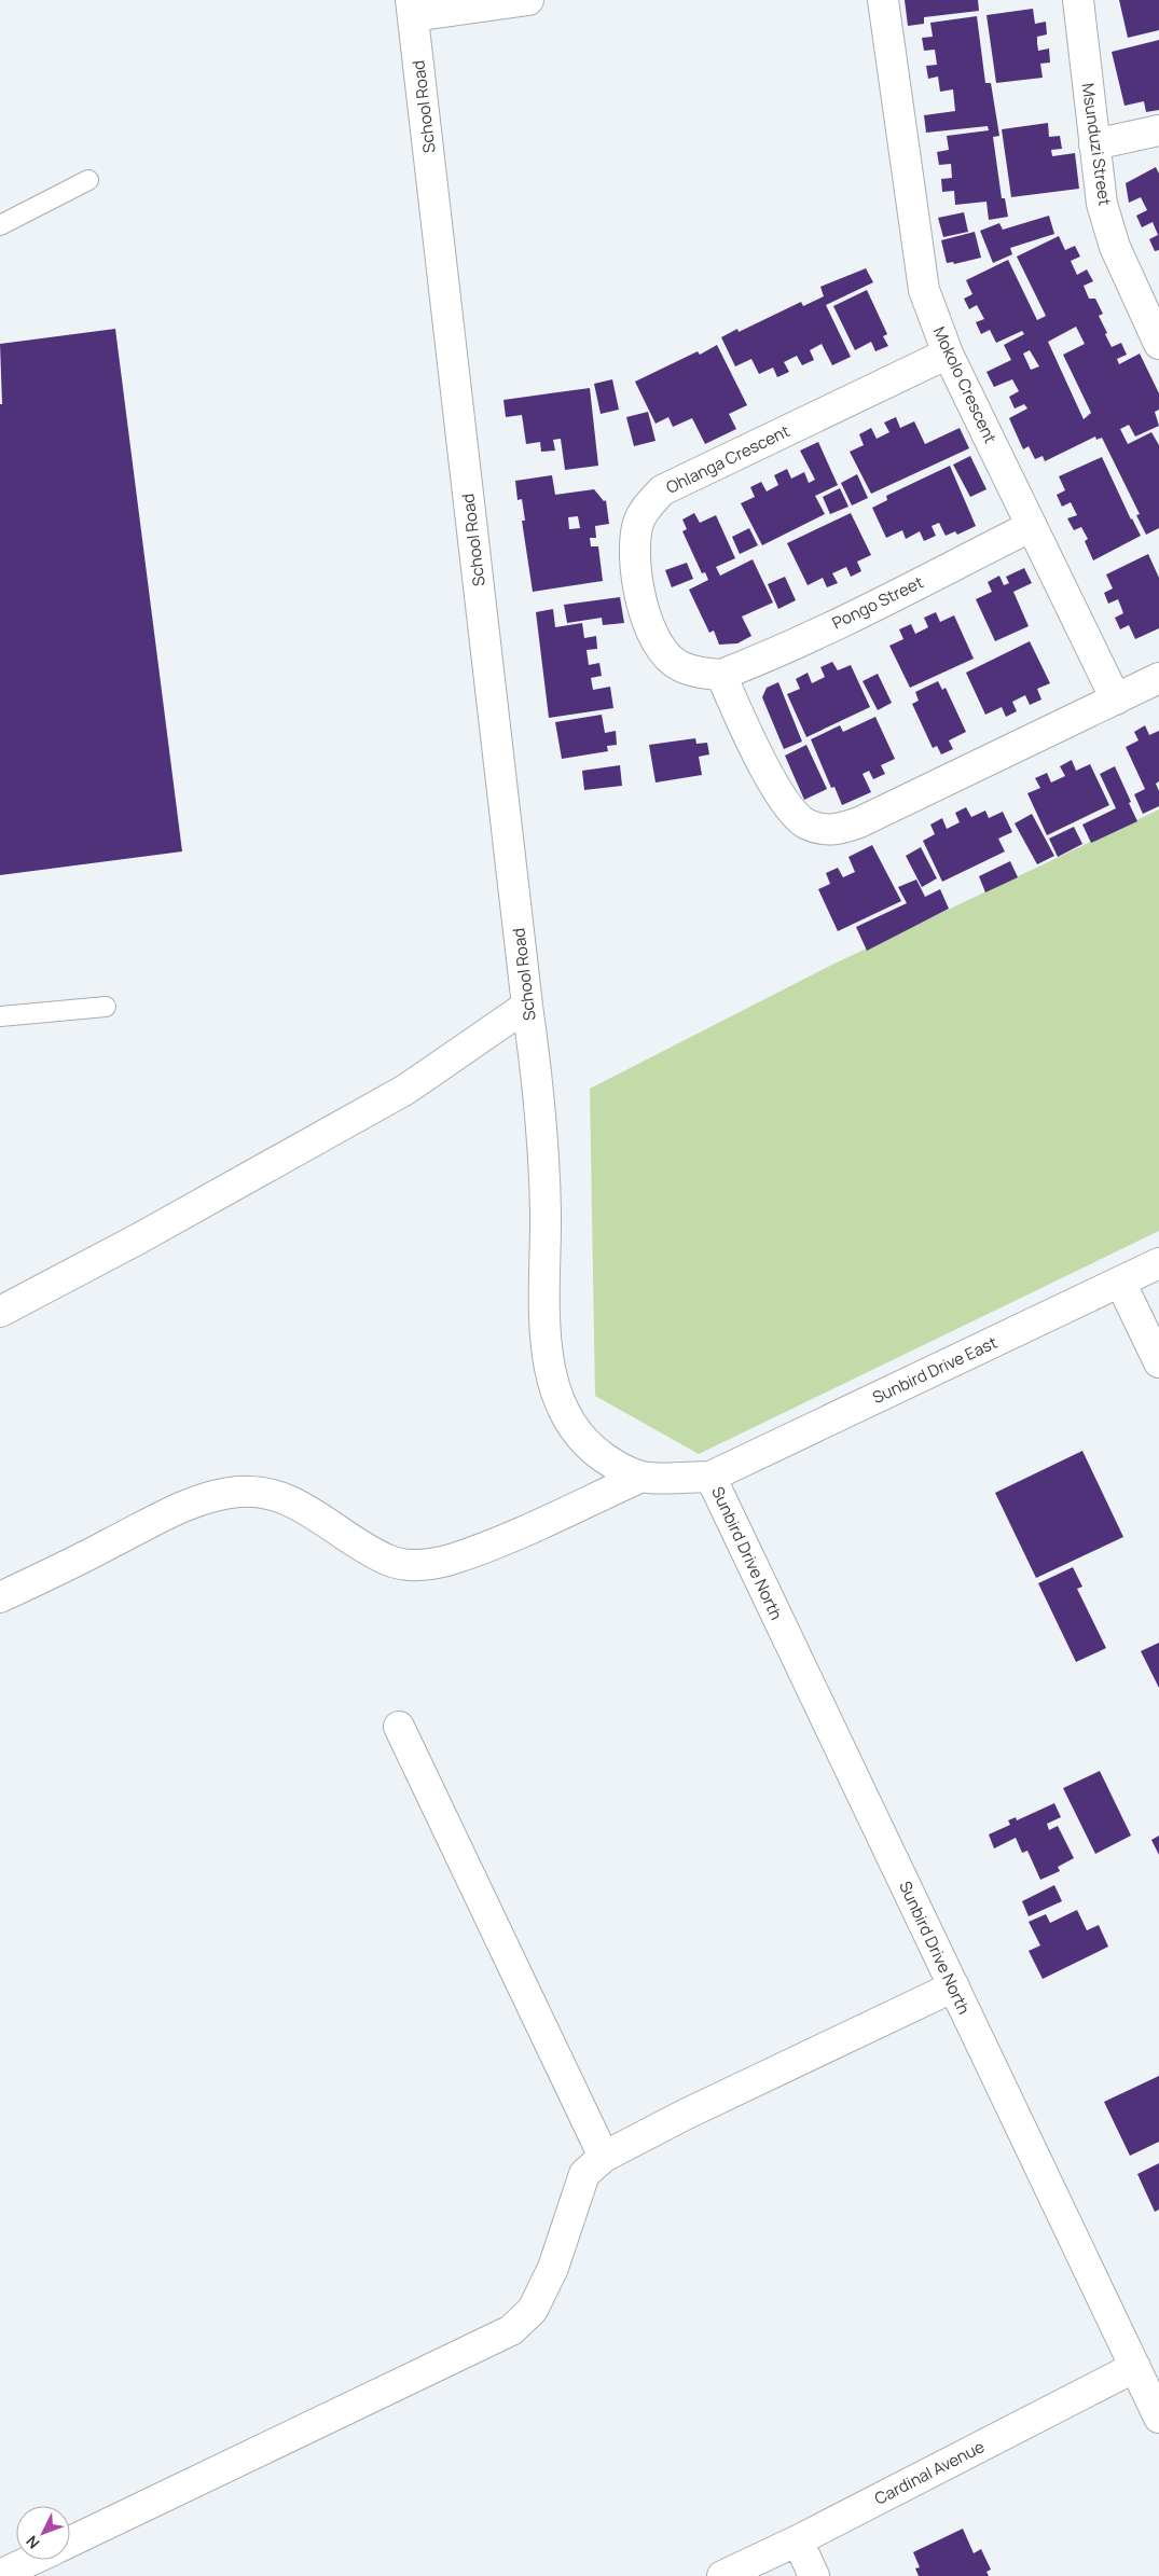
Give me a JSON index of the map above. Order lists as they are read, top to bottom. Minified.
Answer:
{"streets":{"street":["School Road","Msunduzi Street","Mokolo Crescent","Ohlanga Crescent","Pongo Street","Sunbird Drive East","Sunbird Drive North","Cardinal Avenue"]},"crossings":[["Mokolo Crescent","Ohlanga Crescent"],["Mokolo Crescent","Pongo Street"],["Ohlanga Crescent","Pongo Street"],["Sunbird Drive East","Sunbird Drive North"],["Sunbird Drive North","Cardinal Avenue"]],"north":"bottom left"}
